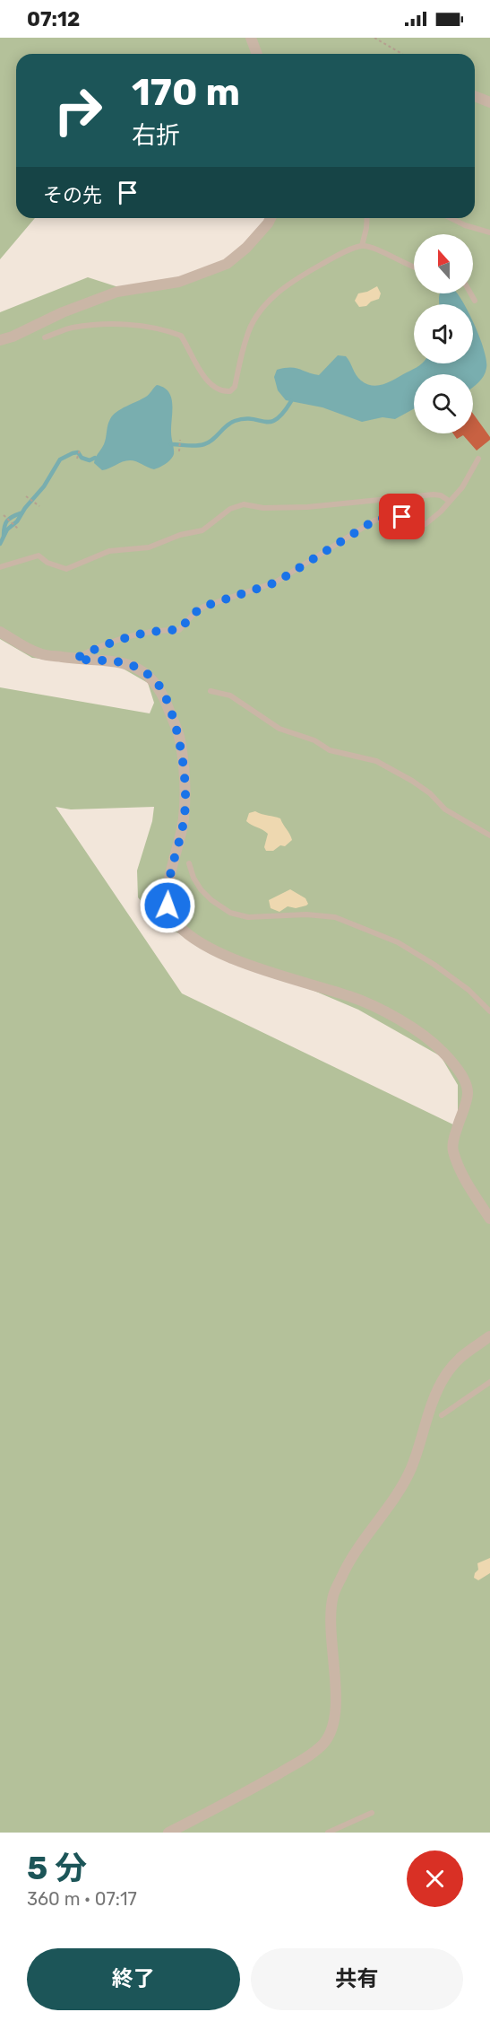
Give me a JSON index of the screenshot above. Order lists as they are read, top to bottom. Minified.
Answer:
{"north":"top","page":{"status":"07:12","turn":["170 m","右折"],"then":"その先","heading":["5 分","360 m · 07:17"],"buttons":["終了","共有"]}}
